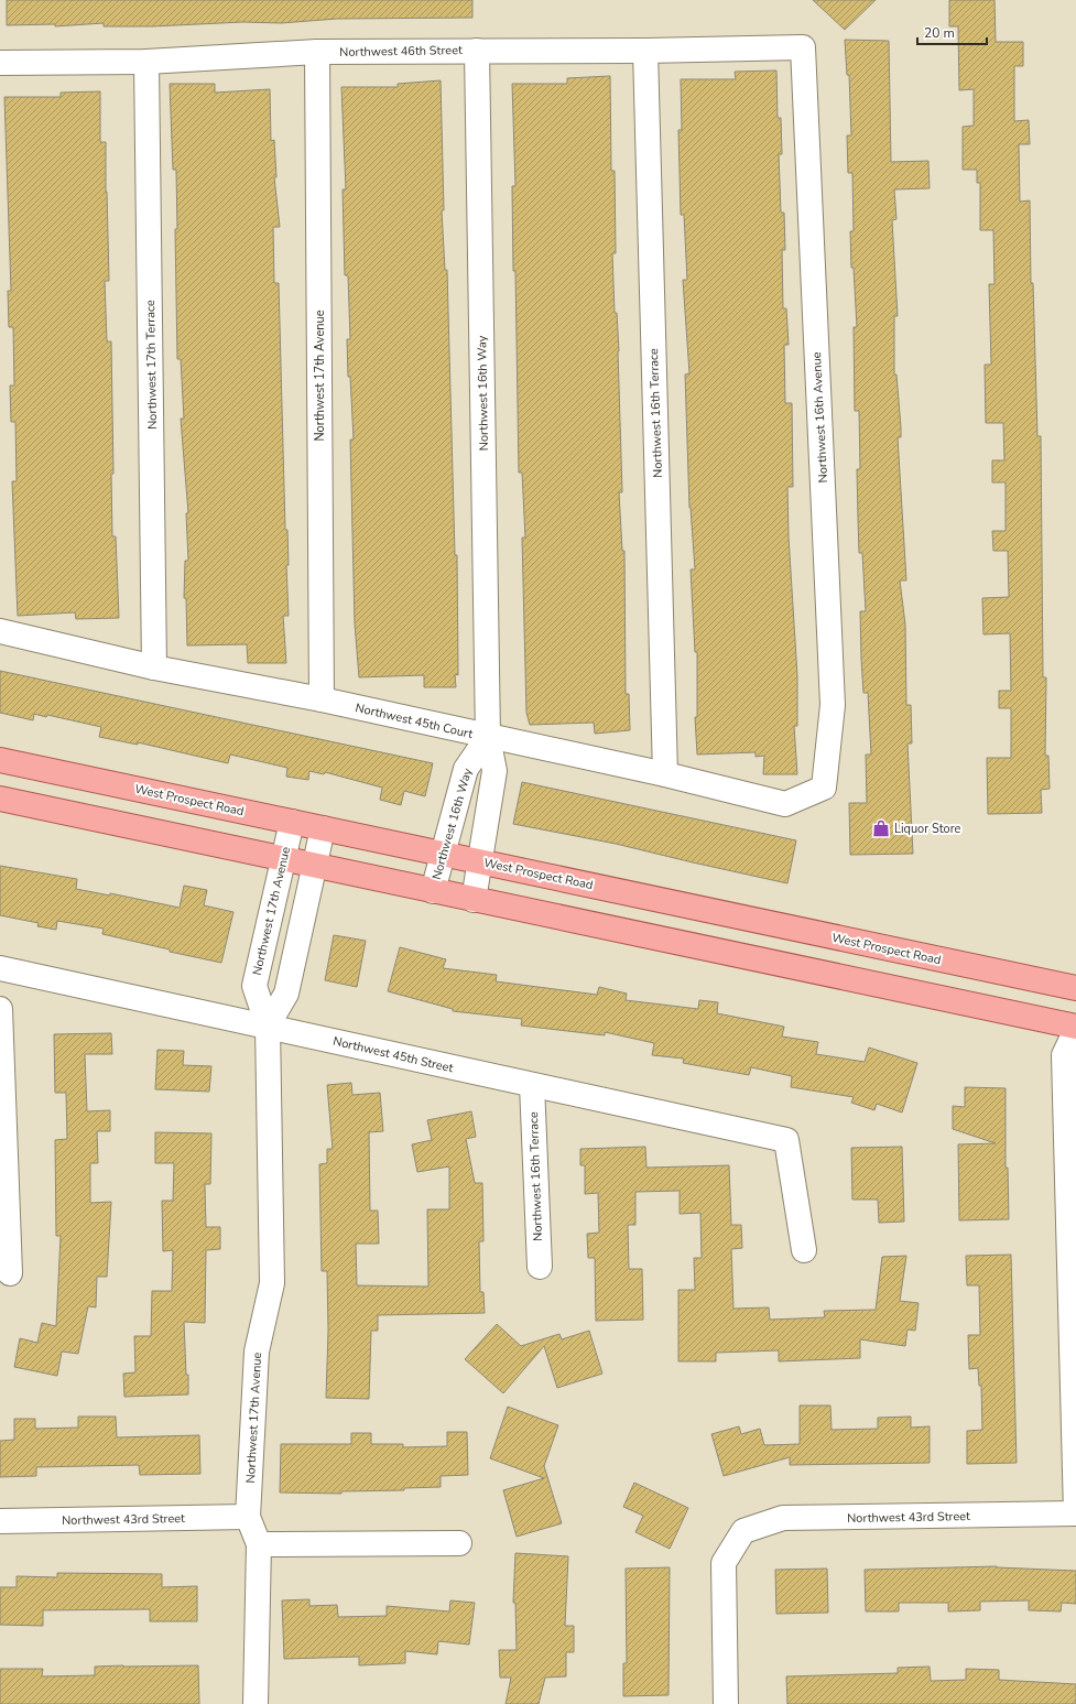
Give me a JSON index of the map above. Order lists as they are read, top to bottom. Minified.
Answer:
{"streets":{"main road":["West Prospect Road"],"street":["Northwest 46th Street","Northwest 17th Terrace","Northwest 17th Avenue","Northwest 16th Way","Northwest 16th Terrace","Northwest 16th Avenue","Northwest 45th Court","Northwest 45th Street","Northwest 43rd Street"]},"crossings":[["Northwest 46th Street","Northwest 17th Terrace"],["Northwest 46th Street","Northwest 17th Avenue"],["Northwest 46th Street","Northwest 16th Way"],["Northwest 46th Street","Northwest 16th Terrace"],["Northwest 46th Street","Northwest 16th Avenue"],["Northwest 17th Terrace","Northwest 45th Court"],["Northwest 17th Avenue","Northwest 45th Court"],["Northwest 17th Avenue","West Prospect Road"],["Northwest 17th Avenue","Northwest 45th Street"],["Northwest 17th Avenue","Northwest 43rd Street"],["Northwest 16th Way","Northwest 45th Court"],["Northwest 16th Way","West Prospect Road"],["Northwest 16th Terrace","Northwest 45th Court"],["Northwest 16th Terrace","Northwest 45th Street"],["Northwest 16th Avenue","Northwest 45th Court"]],"places":{"shop":["Liquor Store"]},"scale_bar":"20 m"}
